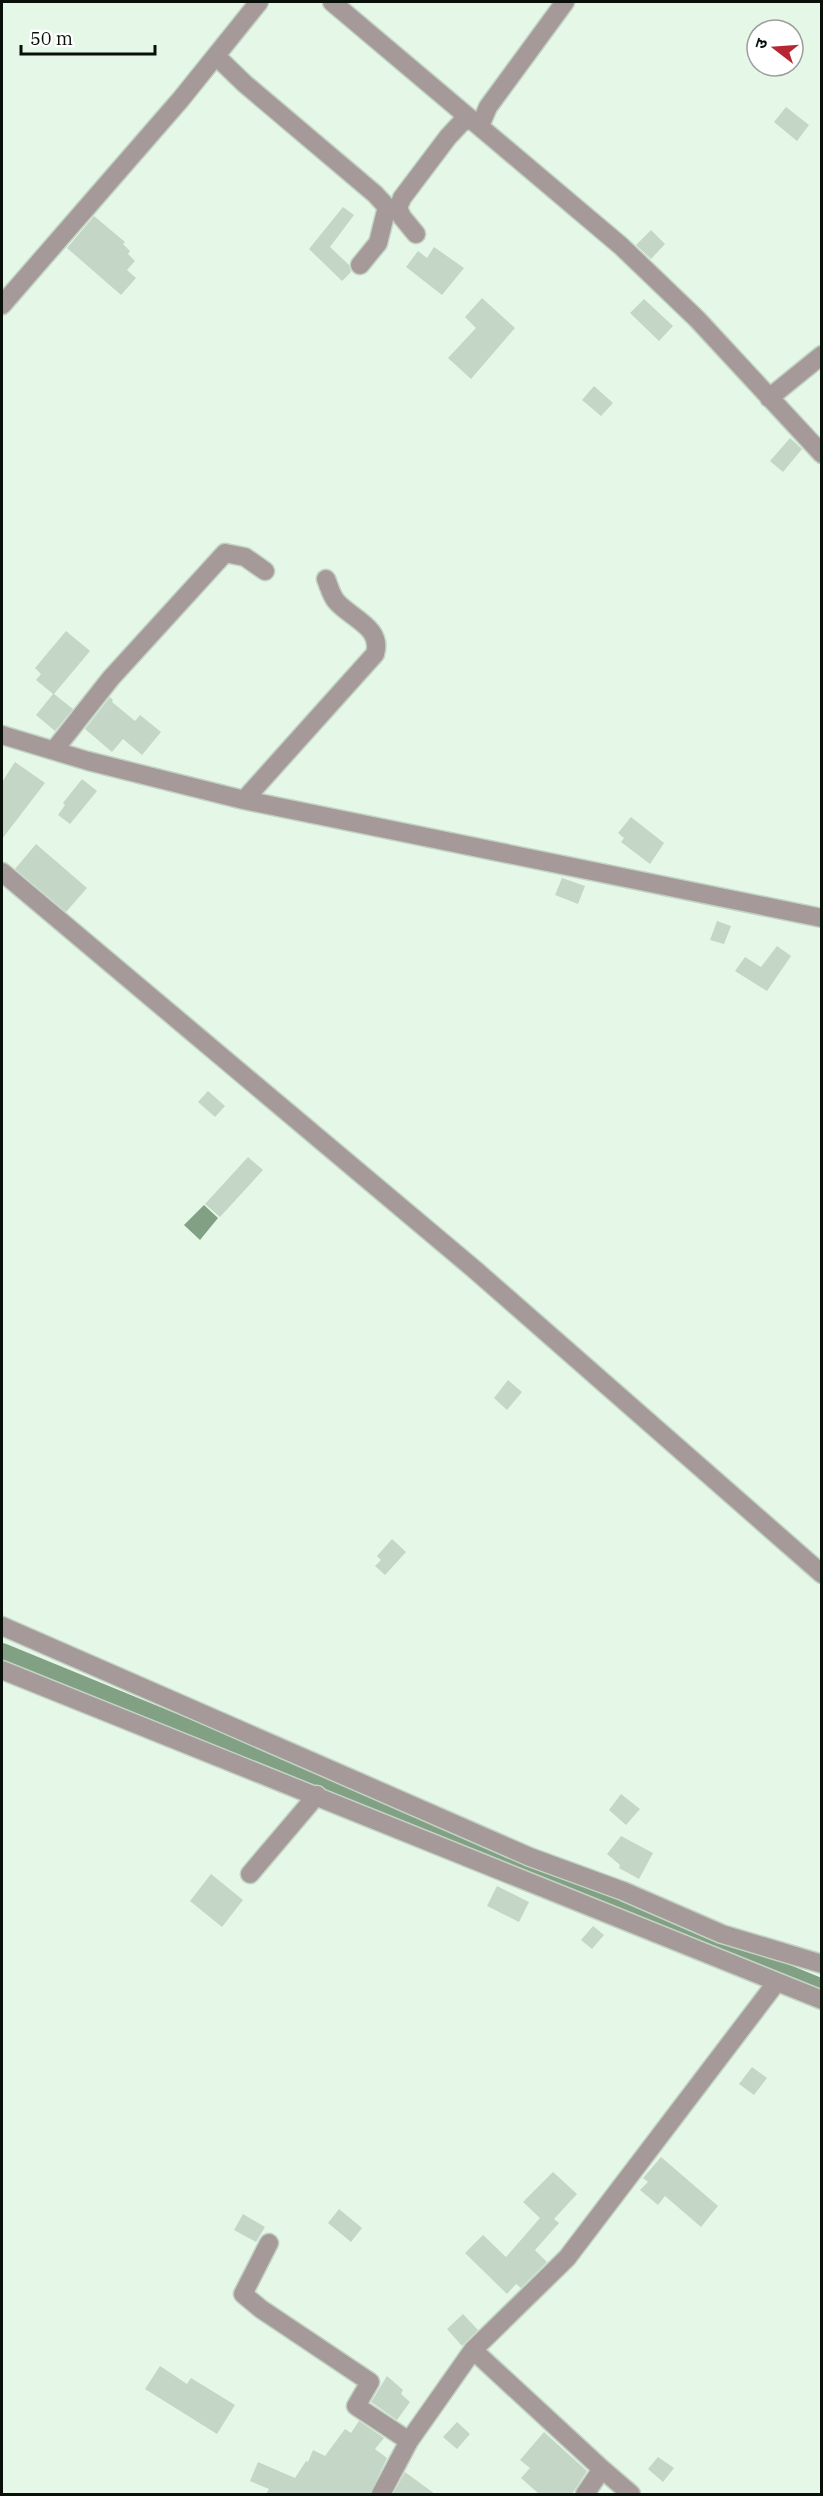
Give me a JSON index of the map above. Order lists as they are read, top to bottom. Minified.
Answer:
{"scale_bar":"50 m","north":"left"}
